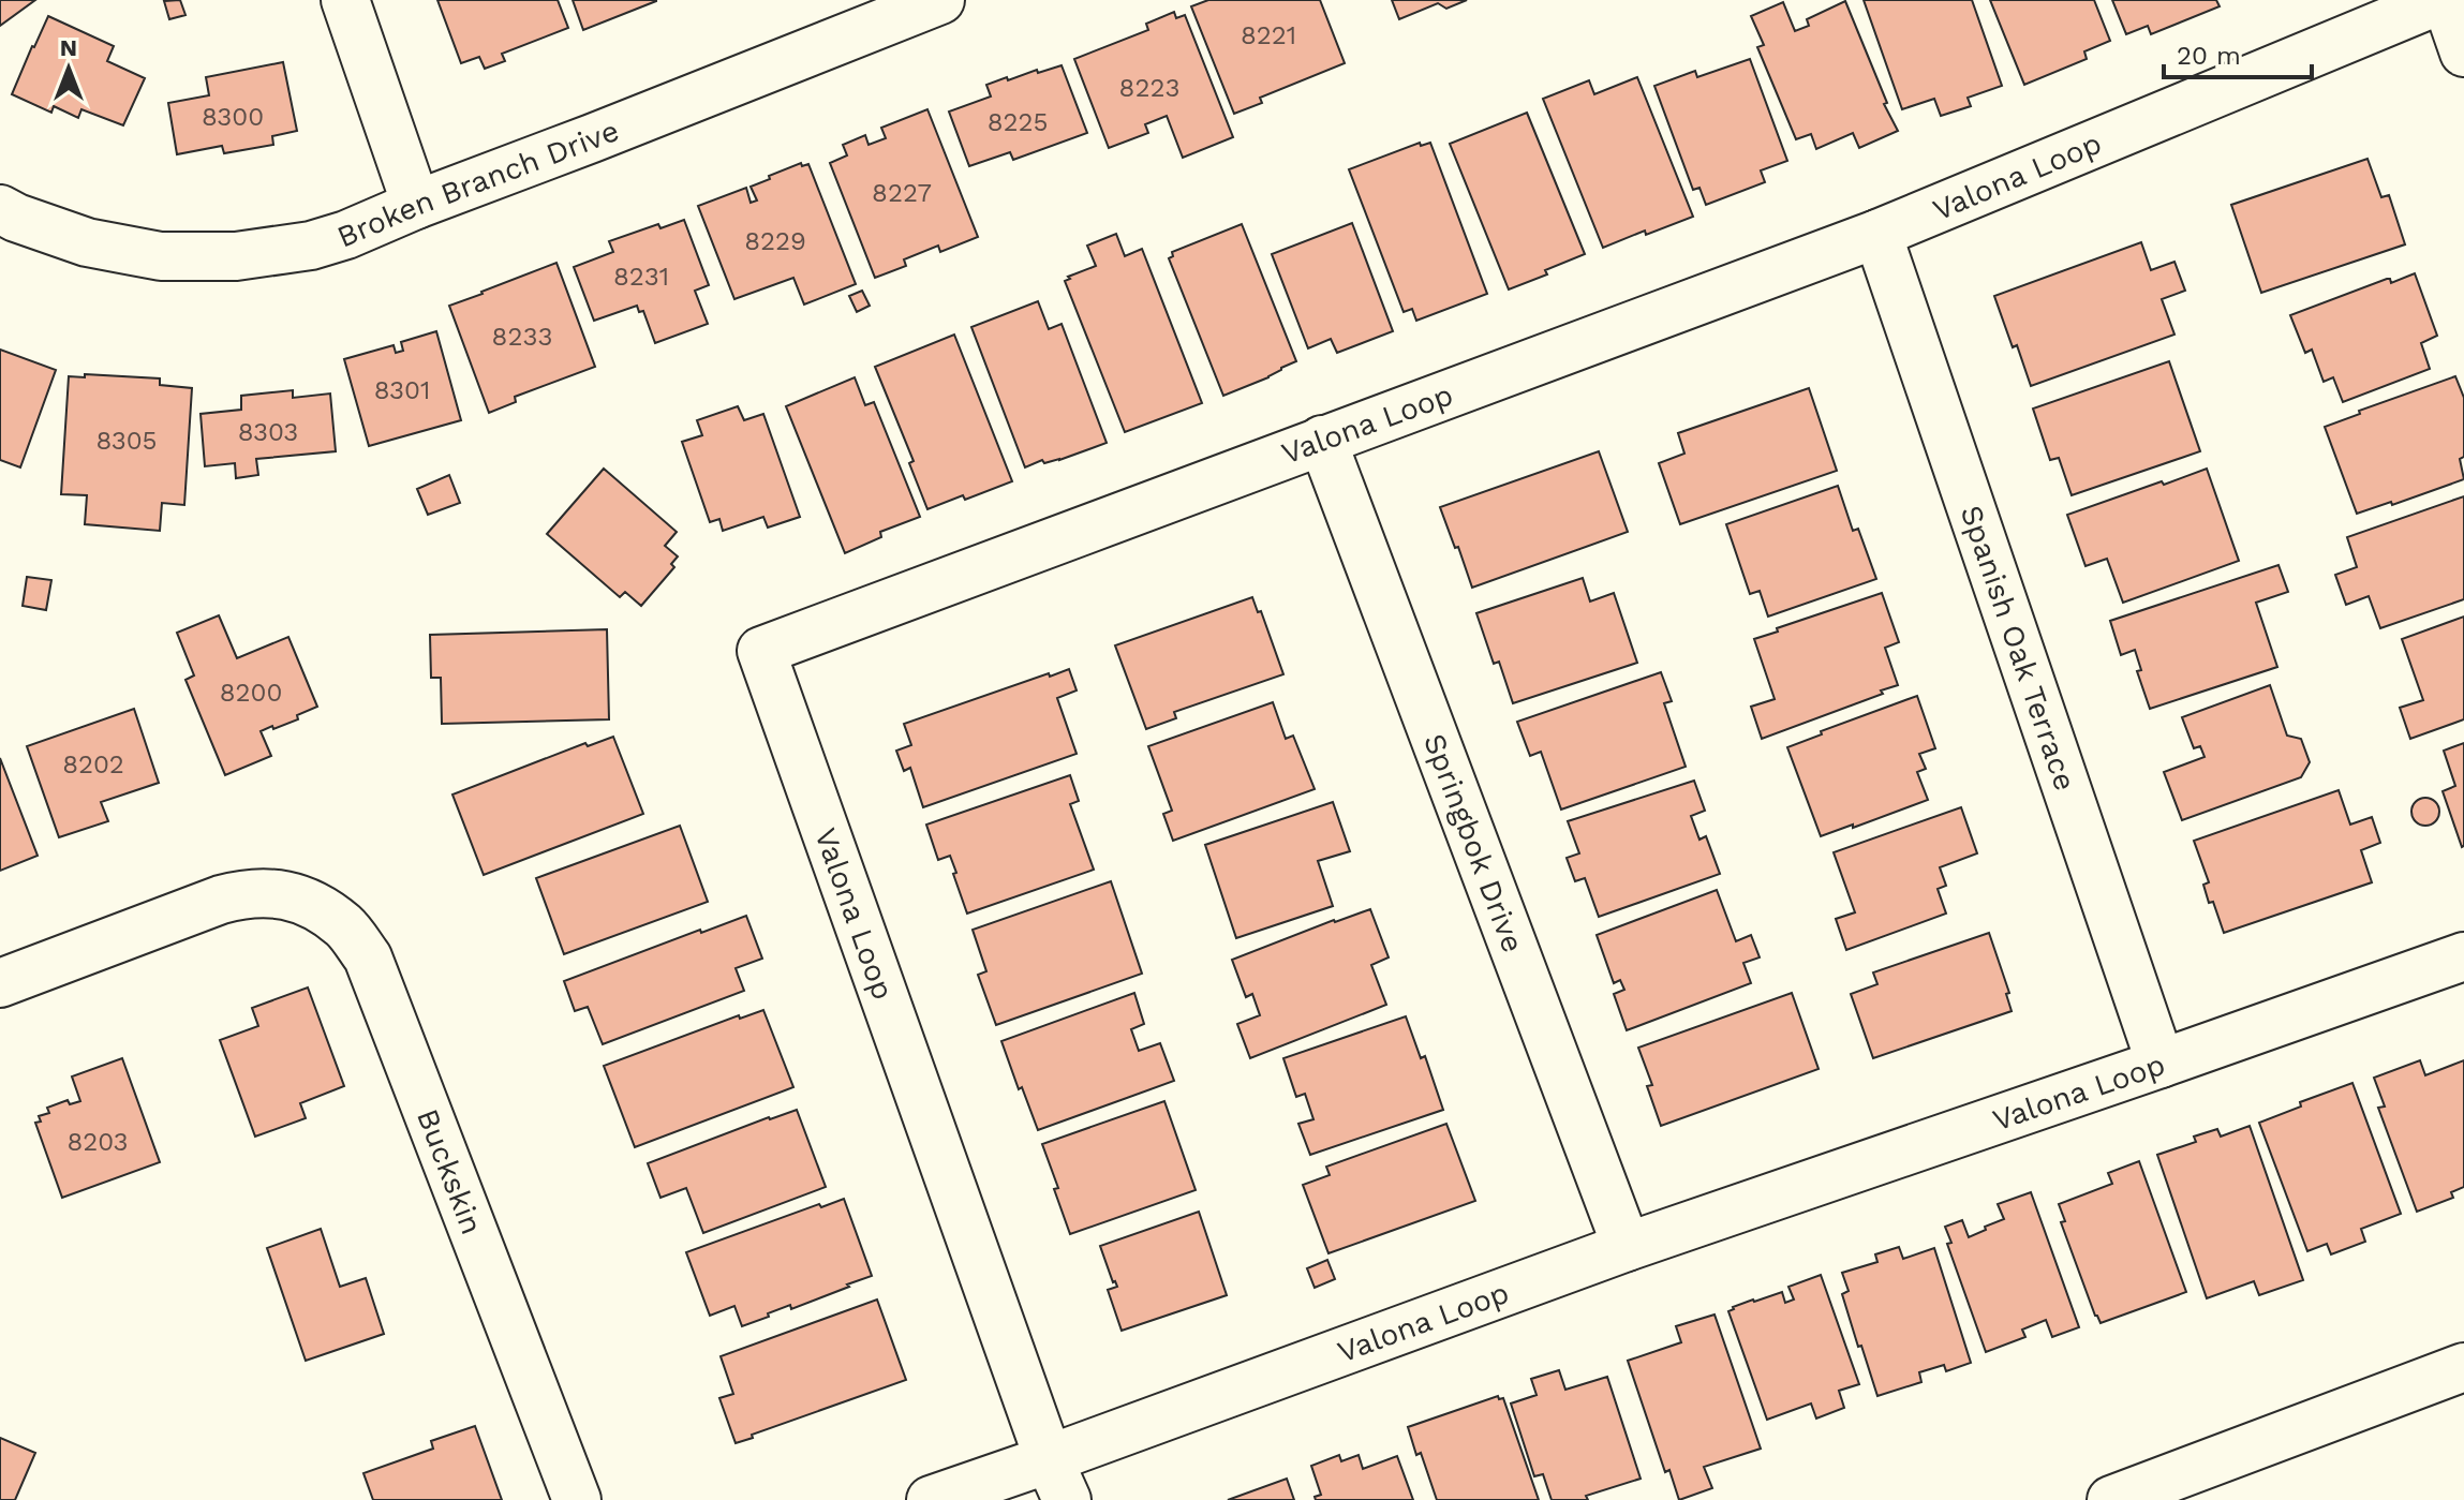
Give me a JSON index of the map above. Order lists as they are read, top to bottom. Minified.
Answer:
{"streets":{"street":["Valona Loop","Broken Branch Drive","Spanish Oak Terrace","Springbok Drive","Buckskin"]},"crossings":[["Valona Loop","Spanish Oak Terrace"],["Valona Loop","Springbok Drive"]],"house_numbers":["8221","8223","8300","8225","8227","8229","8231","8233","8301","8303","8305","8200","8202","8203"],"scale_bar":"20 m","north":"top"}
